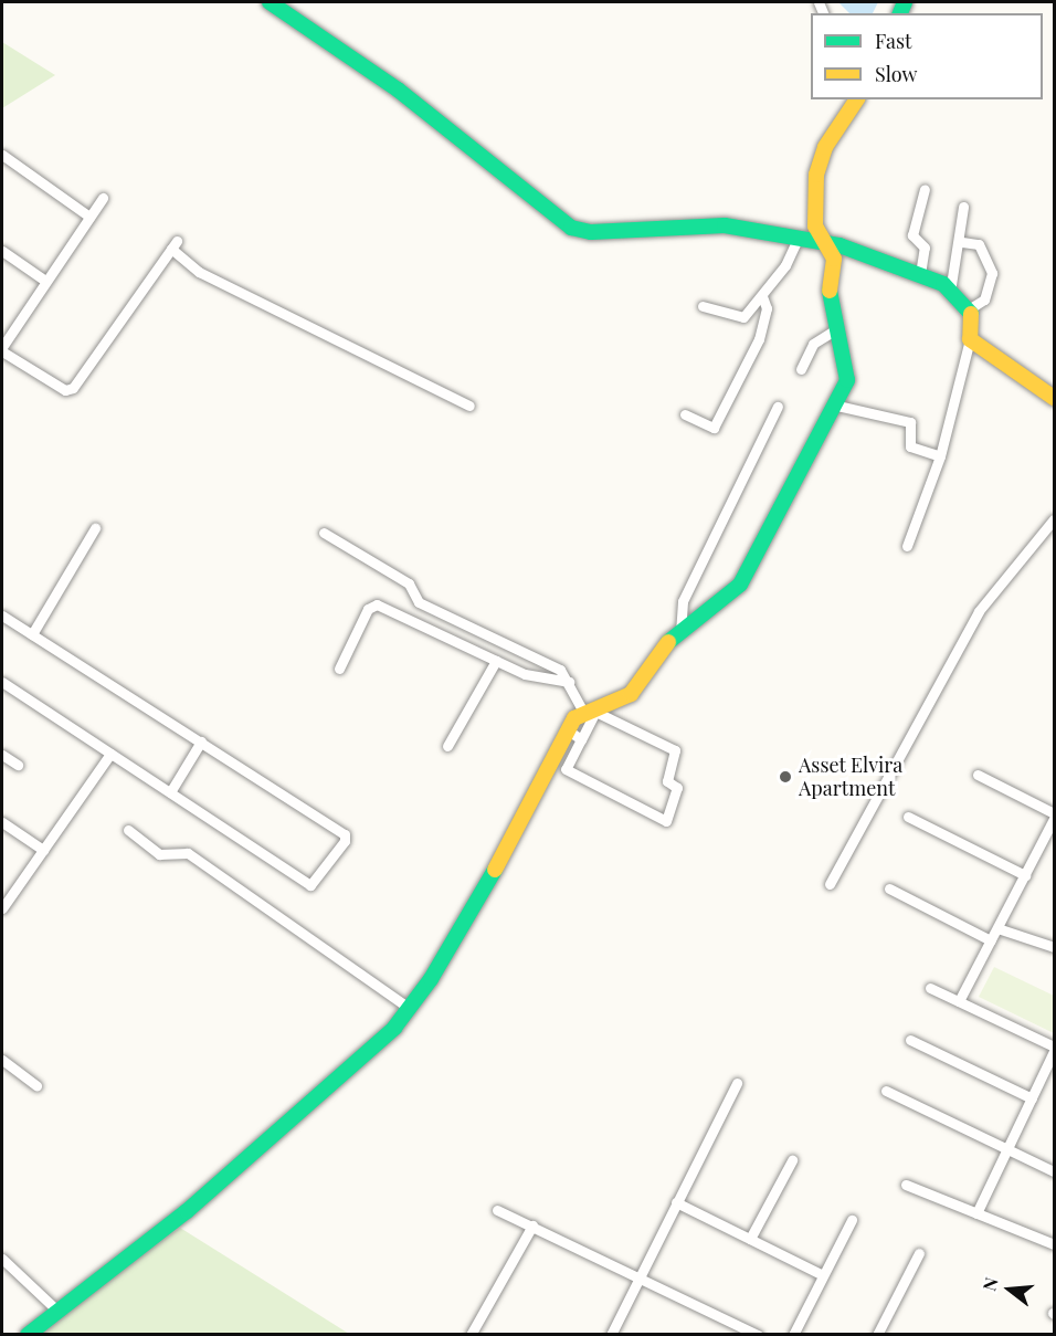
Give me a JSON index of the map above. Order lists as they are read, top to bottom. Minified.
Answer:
{"places":["Asset Elvira Apartment"],"legend":["Fast","Slow"],"north":"left"}
